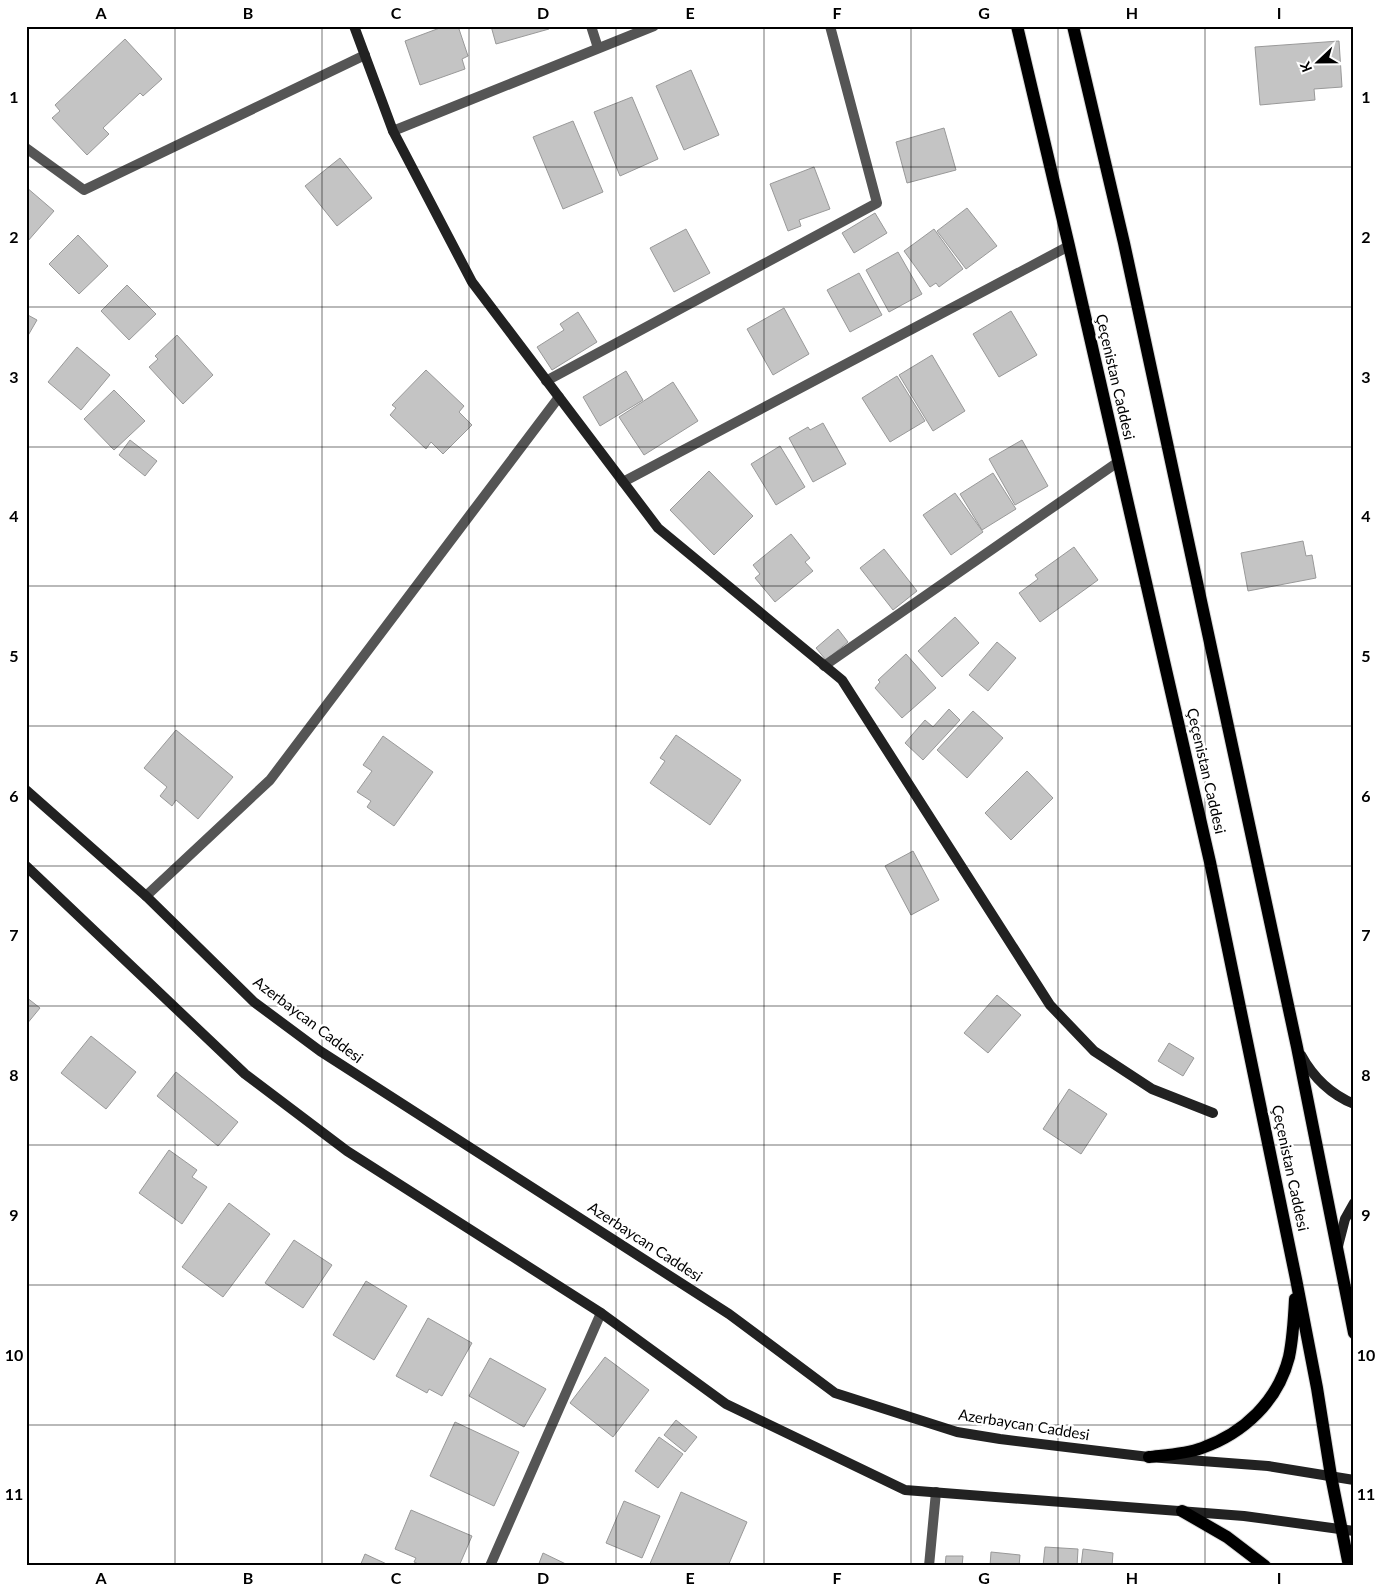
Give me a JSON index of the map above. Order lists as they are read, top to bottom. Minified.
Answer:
{"streets":{"main road":["Çeçenistan Caddesi","Azerbaycan Caddesi"]},"crossings":[["Çeçenistan Caddesi","Azerbaycan Caddesi"]],"north":"left","grid":{"columns":["A","B","C","D","E","F","G","H","I"],"rows":["1","2","3","4","5","6","7","8","9","10","11"]}}
